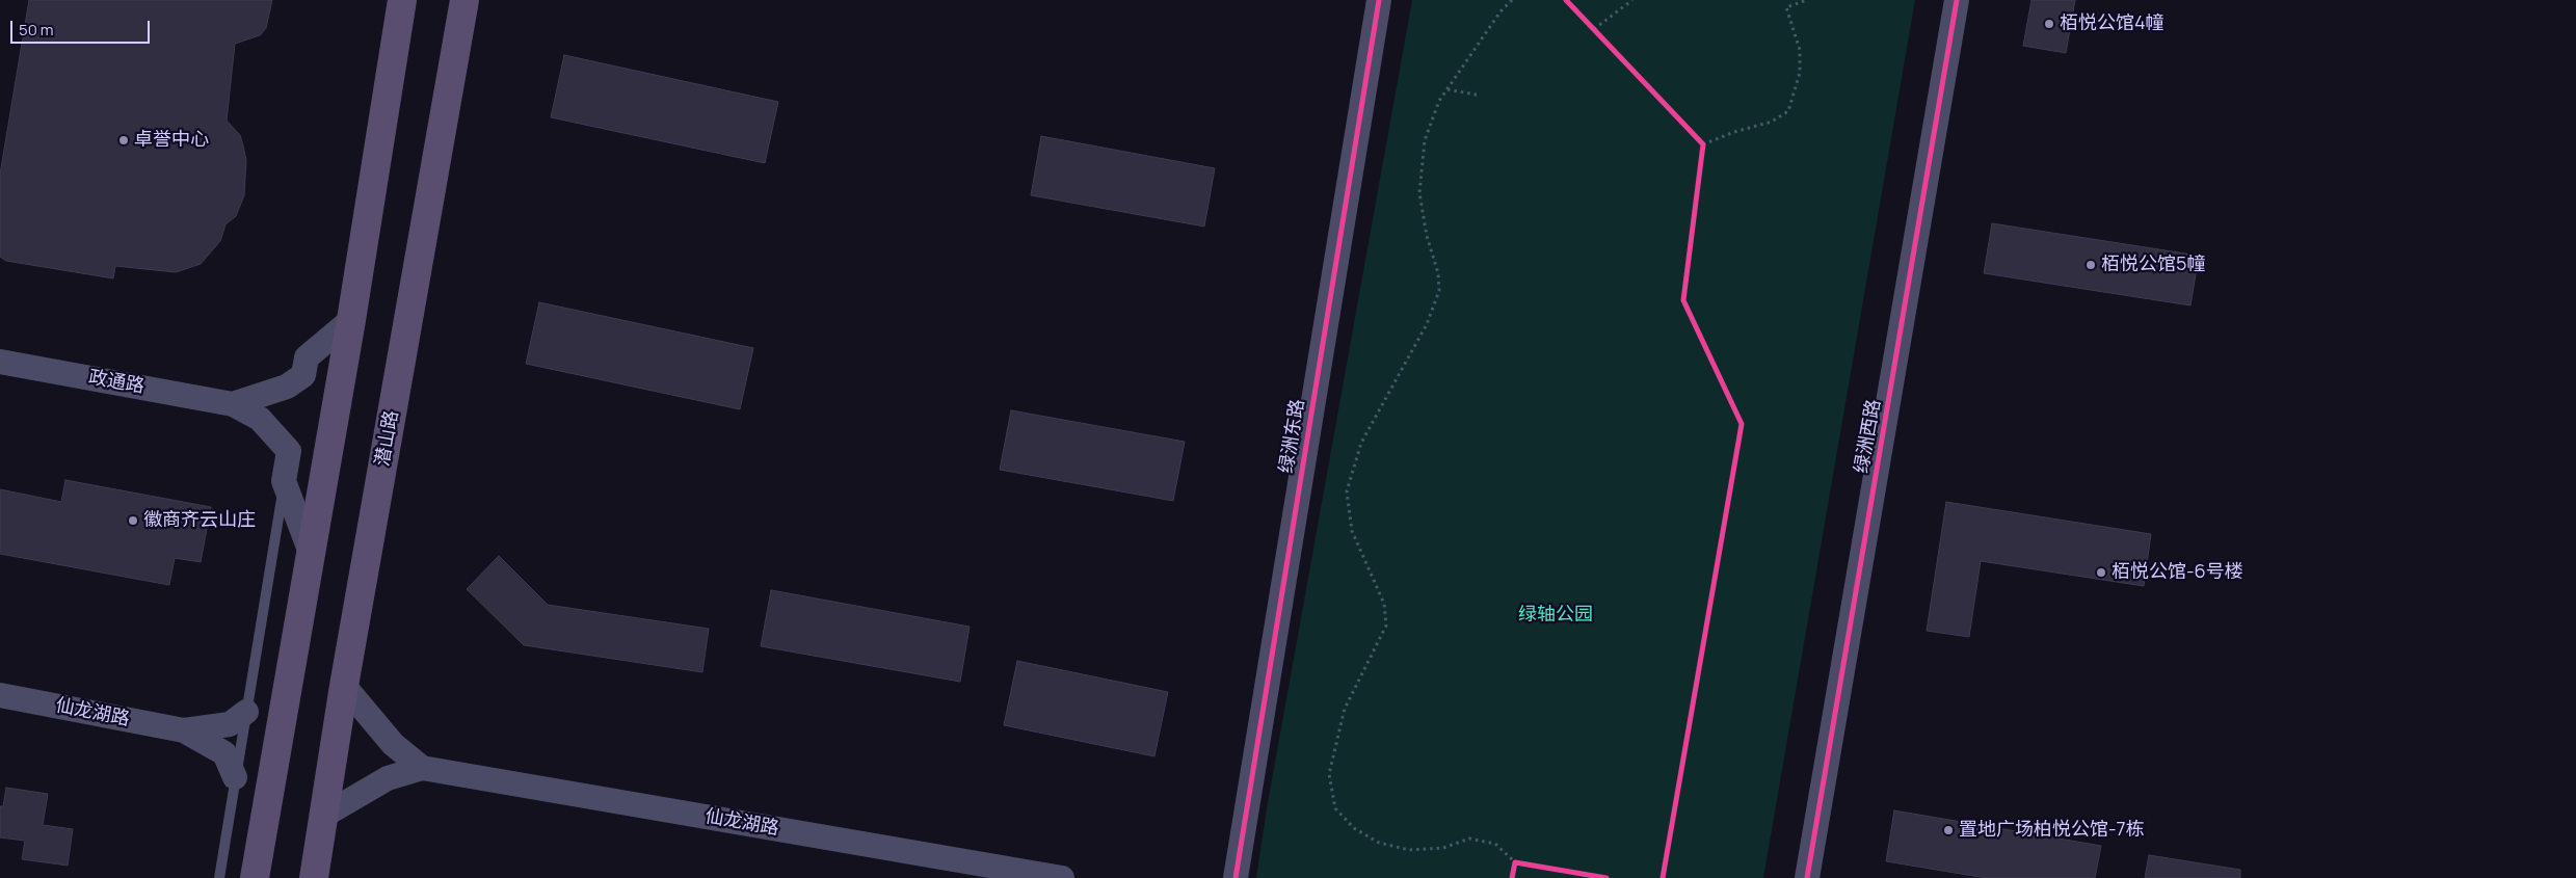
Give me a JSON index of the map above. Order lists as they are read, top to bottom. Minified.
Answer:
{"streets":{"main road":["潜山路"],"street":["政通路","绿洲东路","绿洲西路","仙龙湖路"]},"parks":["绿轴公园"],"places":["栢悦公馆4幢","卓誉中心","栢悦公馆5幢","徽商齐云山庄","栢悦公馆-6号楼","置地广场柏悦公馆-7栋"],"scale_bar":"50 m"}
